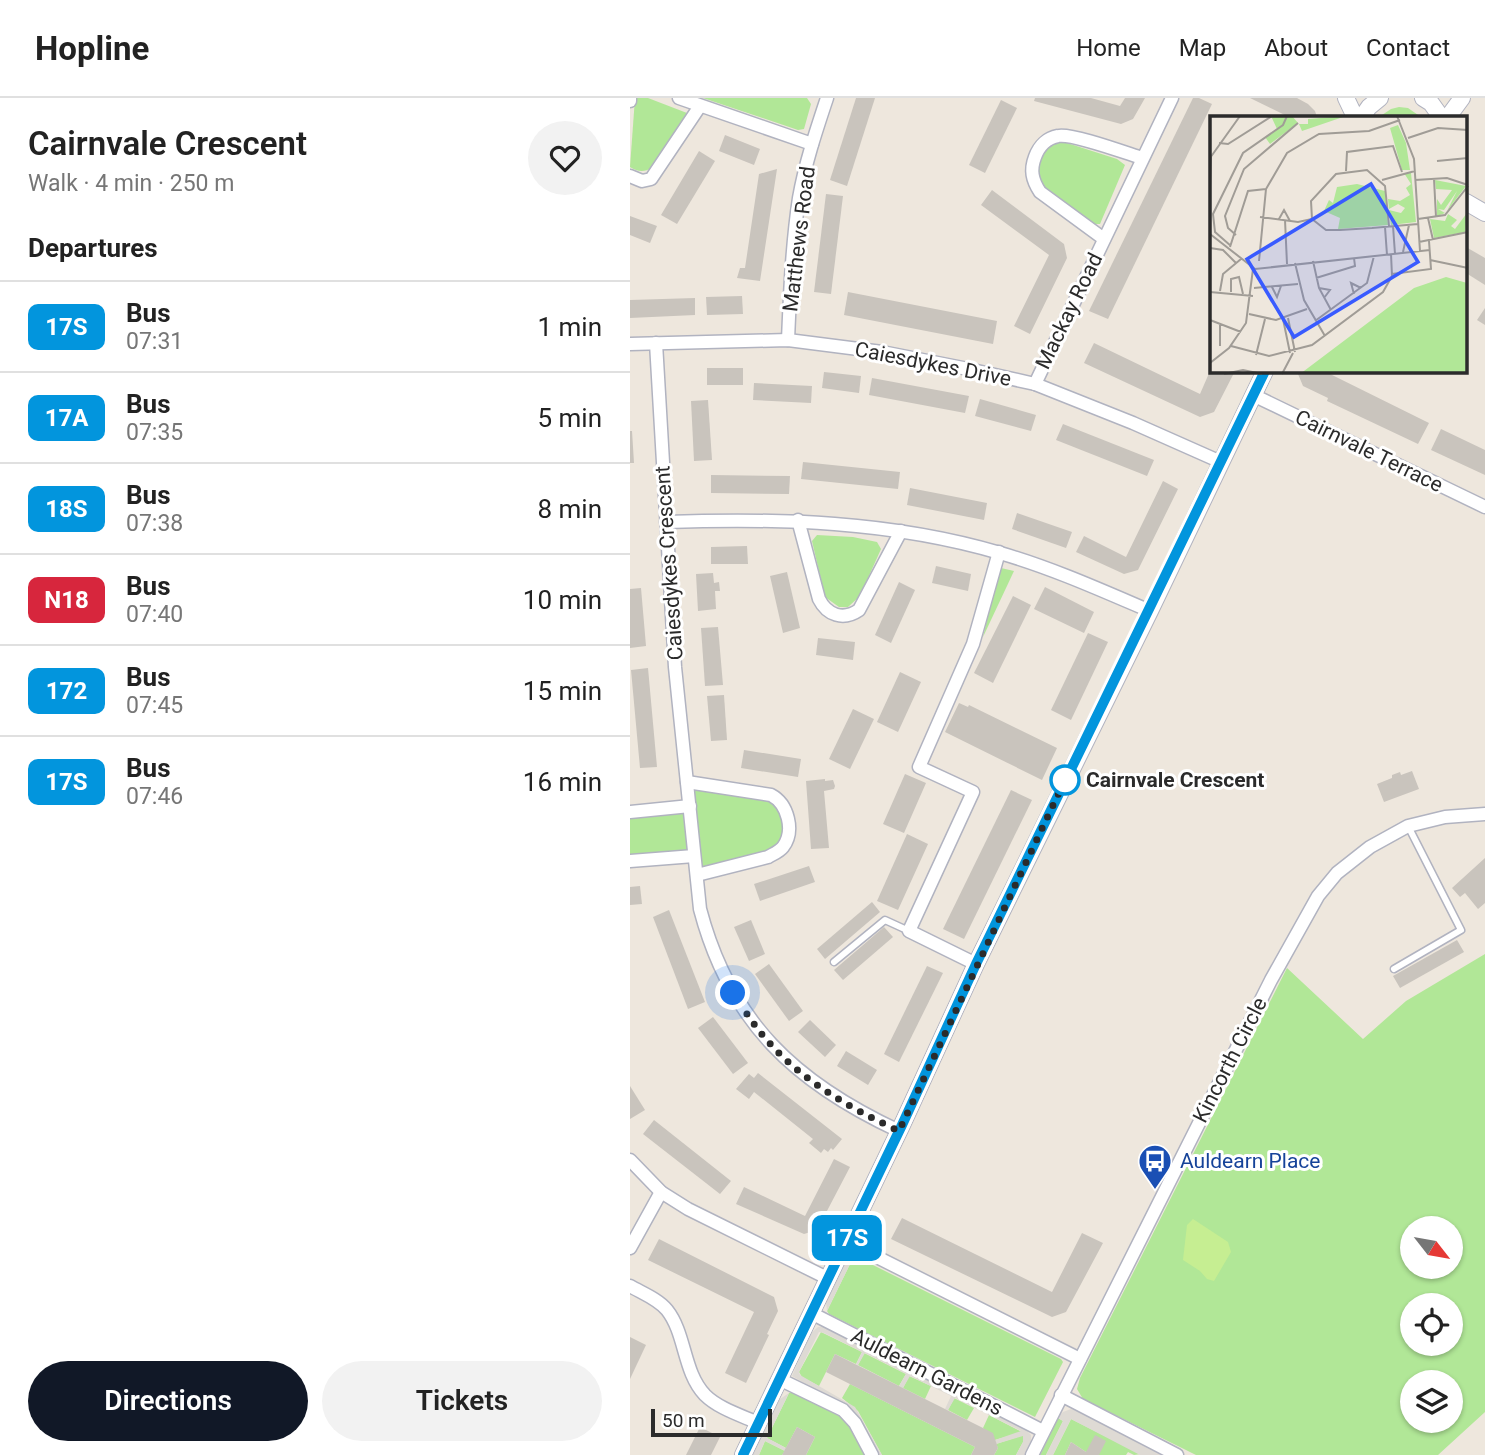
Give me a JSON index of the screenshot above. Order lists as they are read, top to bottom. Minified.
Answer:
{"streets":{"street":["Matthews Road","Mackay Road","Caiesdykes Drive","Cairnvale Terrace","Caiesdykes Crescent","Kincorth Circle","Auldearn Gardens"]},"crossings":[["Matthews Road","Caiesdykes Drive"],["Mackay Road","Caiesdykes Drive"],["Caiesdykes Drive","Caiesdykes Crescent"],["Kincorth Circle","Auldearn Gardens"]],"places":{"other":["Cairnvale Crescent"],"bus stop":["Auldearn Place"]},"lines":["bus line 17S"],"scale_bar":"50 m","north":"bottom right","page":{"header":"Hopline","nav":["Home","Map","About","Contact"],"heading":[["Cairnvale Crescent","Walk · 4 min · 250 m"],"Departures"],"on_map":"17S","list":[{"mark":"17S","name":"Bus","note":"07:31","value":"1 min"},{"mark":"17A","name":"Bus","note":"07:35","value":"5 min"},{"mark":"18S","name":"Bus","note":"07:38","value":"8 min"},{"mark":"N18","name":"Bus","note":"07:40","value":"10 min"},{"mark":"172","name":"Bus","note":"07:45","value":"15 min"},{"mark":"17S","name":"Bus","note":"07:46","value":"16 min"}],"buttons":["Directions","Tickets"],"scale":"50 m"}}
